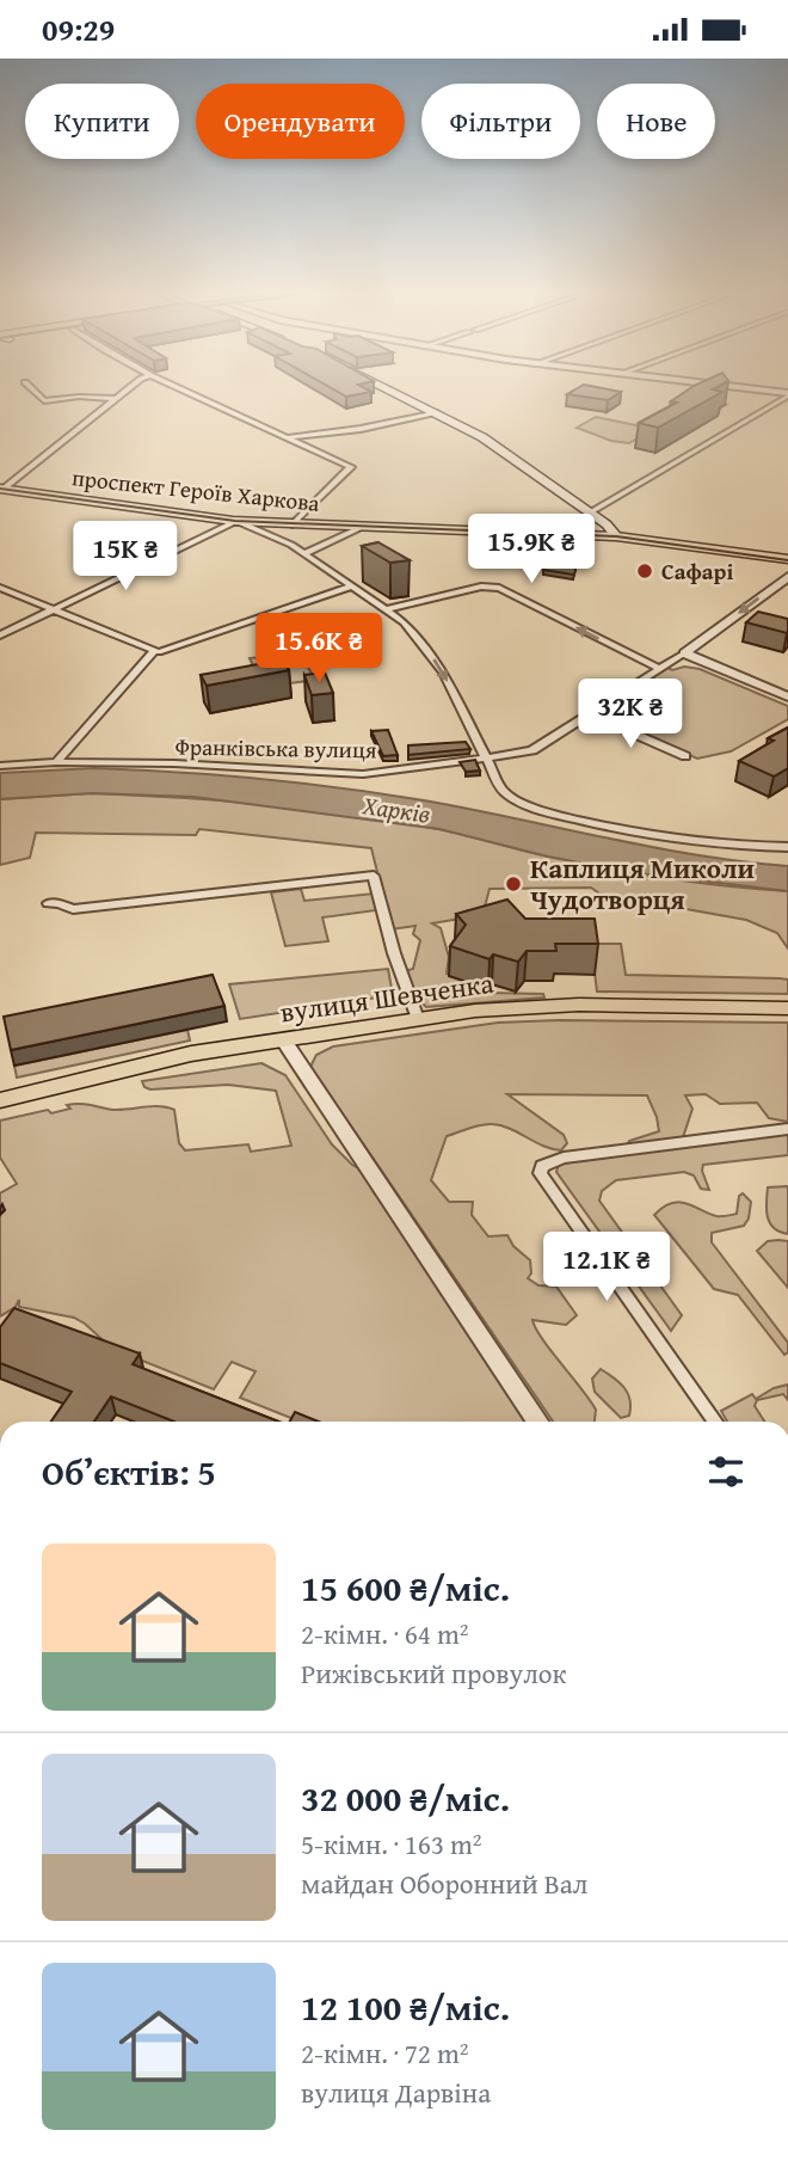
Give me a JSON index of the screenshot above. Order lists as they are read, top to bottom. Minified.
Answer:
{"streets":{"main road":["проспект Героїв Харкова","вулиця Шевченка"],"street":["Франківська вулиця"]},"water":["Харків"],"places":["Сафарі","Каплиця Миколи Чудотворця"],"page":{"status":"09:29","chip":["Купити","Орендувати","Фільтри","Нове"],"price":["15.9K ₴","15K ₴","15.6K ₴","32K ₴","12.1K ₴"],"heading":"Об’єктів: 5","list":[{"name":"15 600 ₴/міс.","note":"2-кімн. · 64 m² · Рижівський провулок"},{"name":"32 000 ₴/міс.","note":"5-кімн. · 163 m² · майдан Оборонний Вал"},{"name":"12 100 ₴/міс.","note":"2-кімн. · 72 m² · вулиця Дарвіна"}]}}
